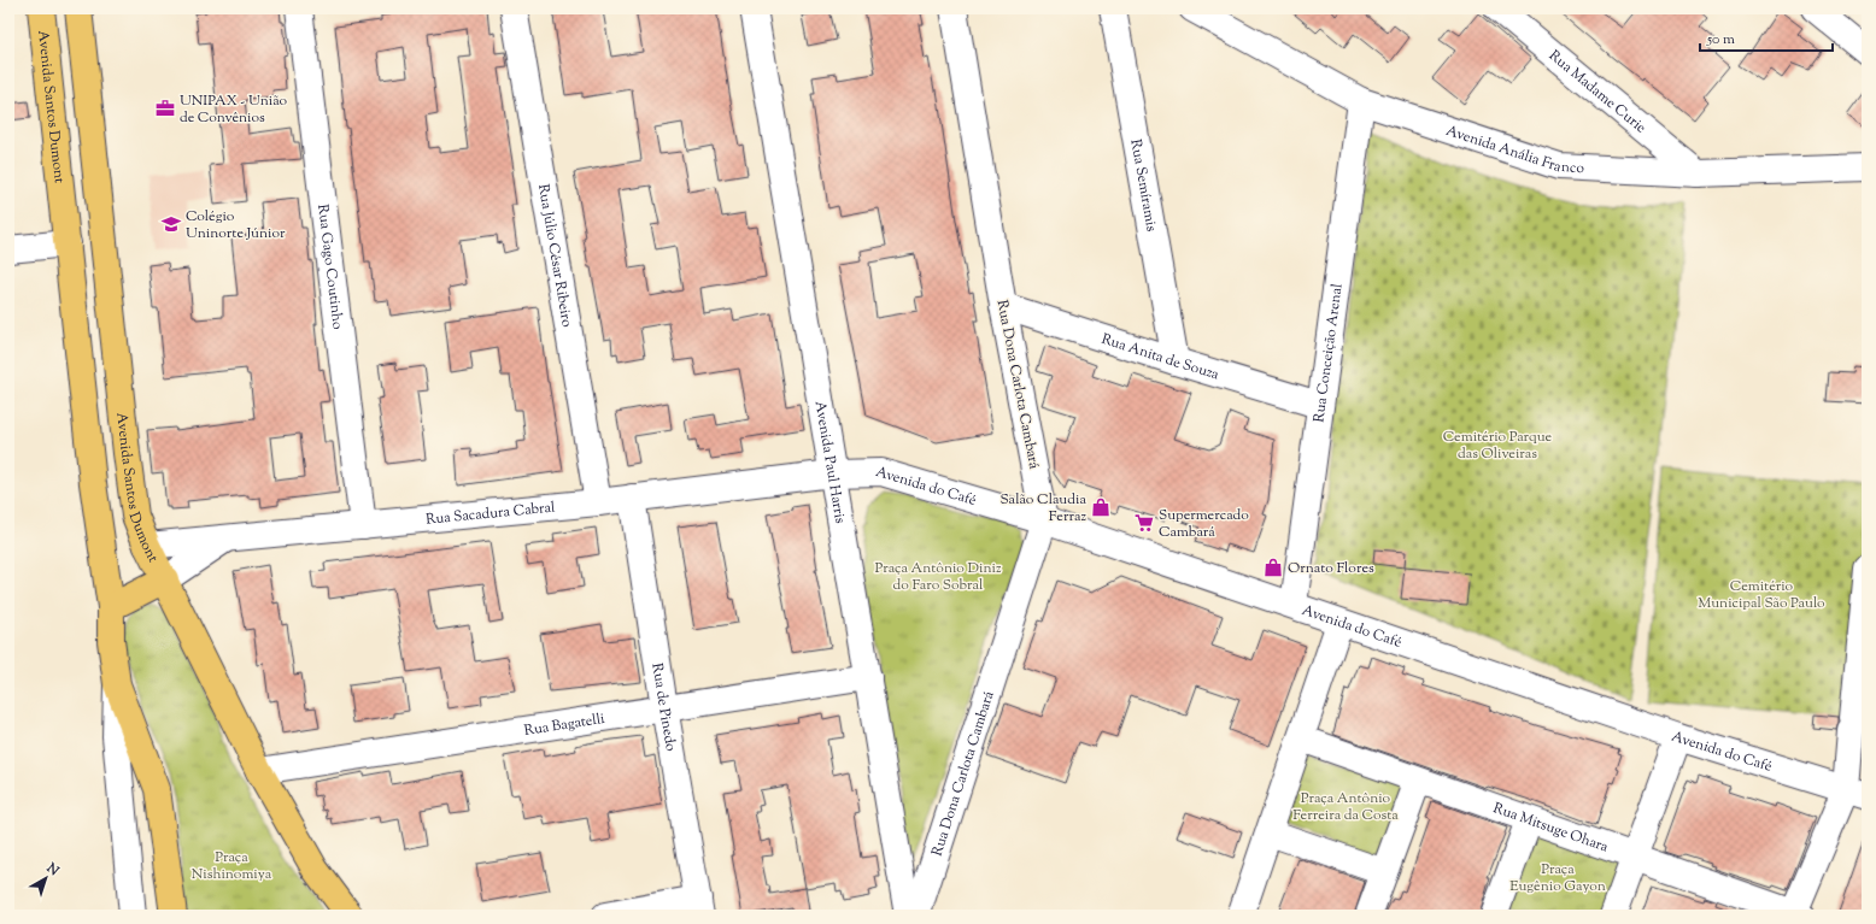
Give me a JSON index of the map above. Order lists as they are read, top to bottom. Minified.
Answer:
{"streets":{"main road":["Avenida Santos Dumont"],"street":["Rua Madame Curie","Avenida Anália Franco","Rua Semíramis","Rua Júlio César Ribeiro","Rua Gago Coutinho","Rua Conceição Arenal","Rua Anita de Souza","Rua Dona Carlota Cambará","Avenida Paul Harris","Avenida do Café","Rua Sacadura Cabral","Rua de Pinedo","Rua Bagatelli","Rua Mitsuge Ohara"]},"crossings":[["Rua Madame Curie","Avenida Anália Franco"],["Avenida Santos Dumont","Rua Sacadura Cabral"],["Avenida Santos Dumont","Rua Bagatelli"],["Avenida Anália Franco","Rua Conceição Arenal"],["Rua Semíramis","Rua Anita de Souza"],["Rua Júlio César Ribeiro","Rua Sacadura Cabral"],["Rua Gago Coutinho","Rua Sacadura Cabral"],["Rua Conceição Arenal","Rua Anita de Souza"],["Rua Conceição Arenal","Avenida do Café"],["Rua Anita de Souza","Rua Dona Carlota Cambará"],["Rua Dona Carlota Cambará","Avenida do Café"],["Avenida Paul Harris","Avenida do Café"],["Avenida Paul Harris","Rua Sacadura Cabral"],["Avenida Paul Harris","Rua Bagatelli"],["Avenida do Café","Rua Sacadura Cabral"],["Rua Sacadura Cabral","Rua de Pinedo"],["Rua de Pinedo","Rua Bagatelli"]],"parks":["Cemitério Parque das Oliveiras","Praça Antônio Diniz do Faro Sobral","Cemitério Municipal São Paulo","Praça Antônio Ferreira da Costa","Praça Nishinomiya","Praça Eugênio Gayon"],"places":{"office":["UNIPAX - União de Convênios"],"school or university":["Colégio Uninorte Júnior"],"shop":["Salão Claudia Ferraz","Ornato Flores"],"supermarket":["Supermercado Cambará"]},"scale_bar":"50 m","north":"top right"}
